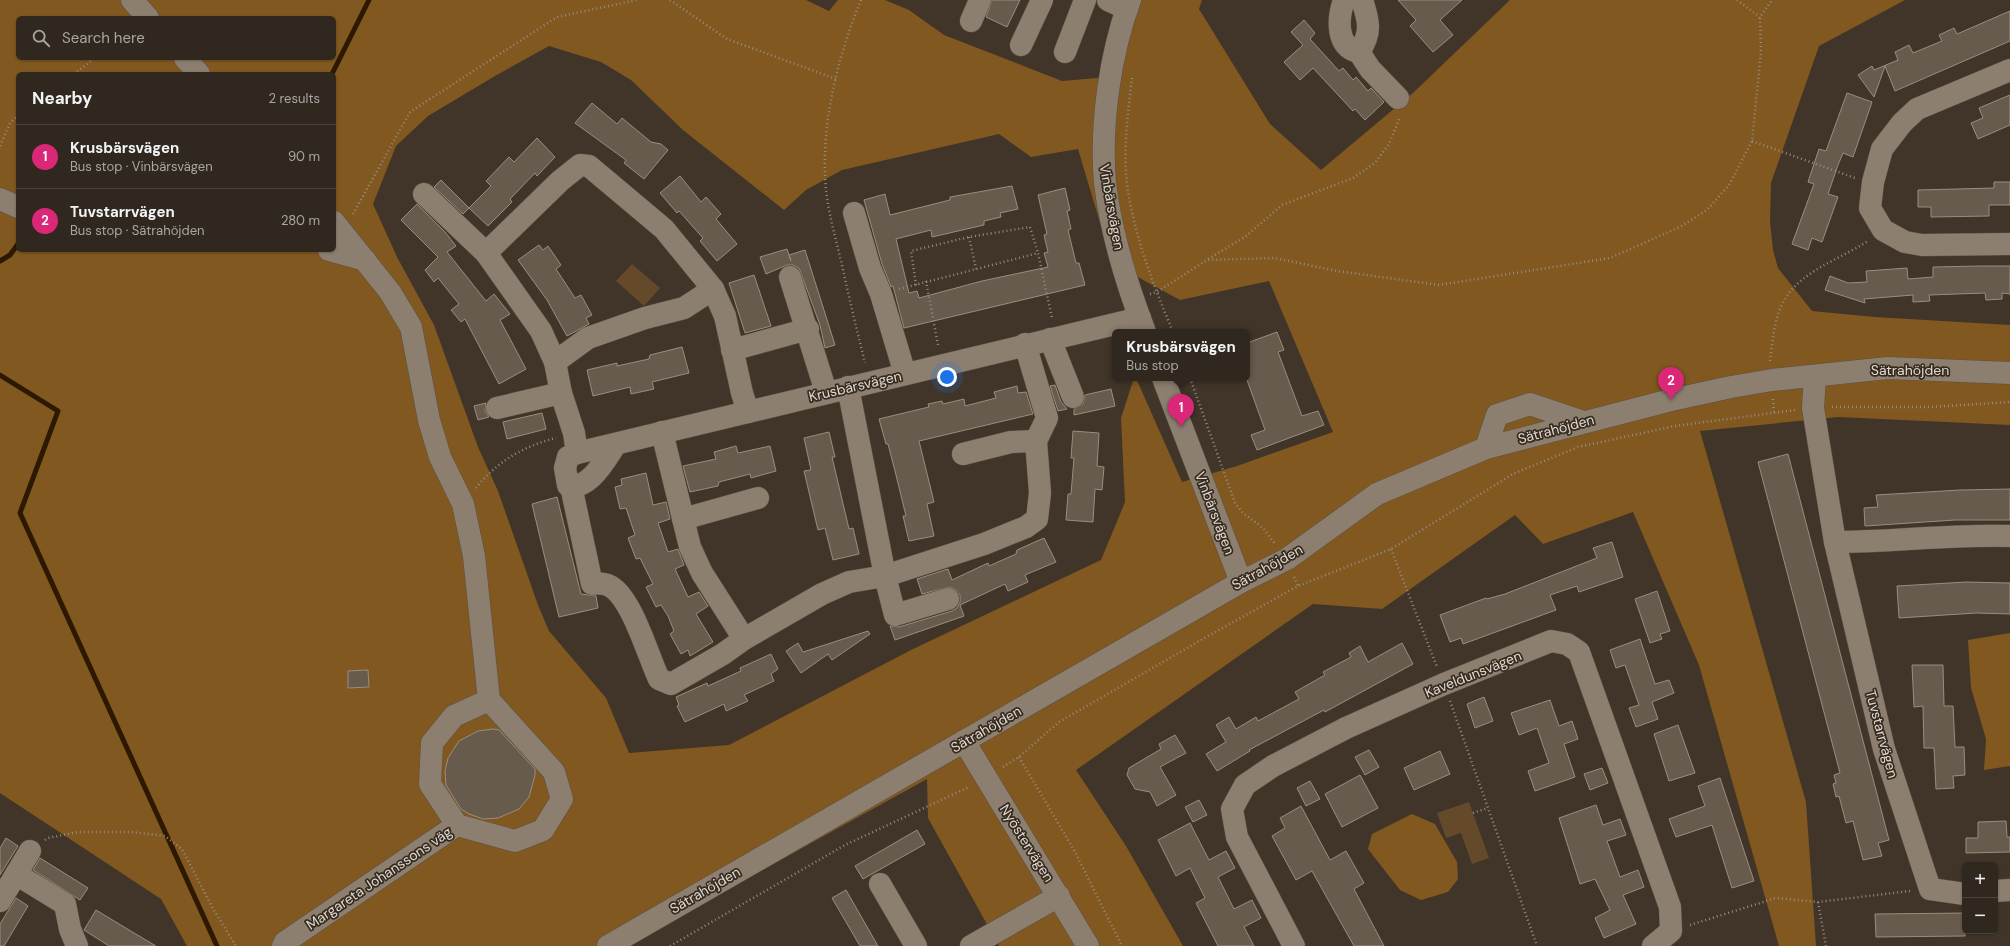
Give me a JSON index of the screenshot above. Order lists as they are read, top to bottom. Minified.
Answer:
{"streets":{"street":["Vinbärsvägen","Sätrahöjden","Krusbärsvägen","Kaveldunsvägen","Tuvstarrvägen","Nyöstervägen","Margareta Johanssons väg"]},"crossings":[["Vinbärsvägen","Sätrahöjden"],["Vinbärsvägen","Krusbärsvägen"],["Sätrahöjden","Tuvstarrvägen"],["Sätrahöjden","Nyöstervägen"]],"page":{"search":"Search here","heading":["Nearby","2 results"],"list":[{"mark":"1","name":"Krusbärsvägen","note":"Bus stop · Vinbärsvägen","value":"90 m"},{"mark":"2","name":"Tuvstarrvägen","note":"Bus stop · Sätrahöjden","value":"280 m"}],"popup":["Krusbärsvägen","Bus stop"],"pins":["2","1"],"map_buttons":["+","−"]}}
